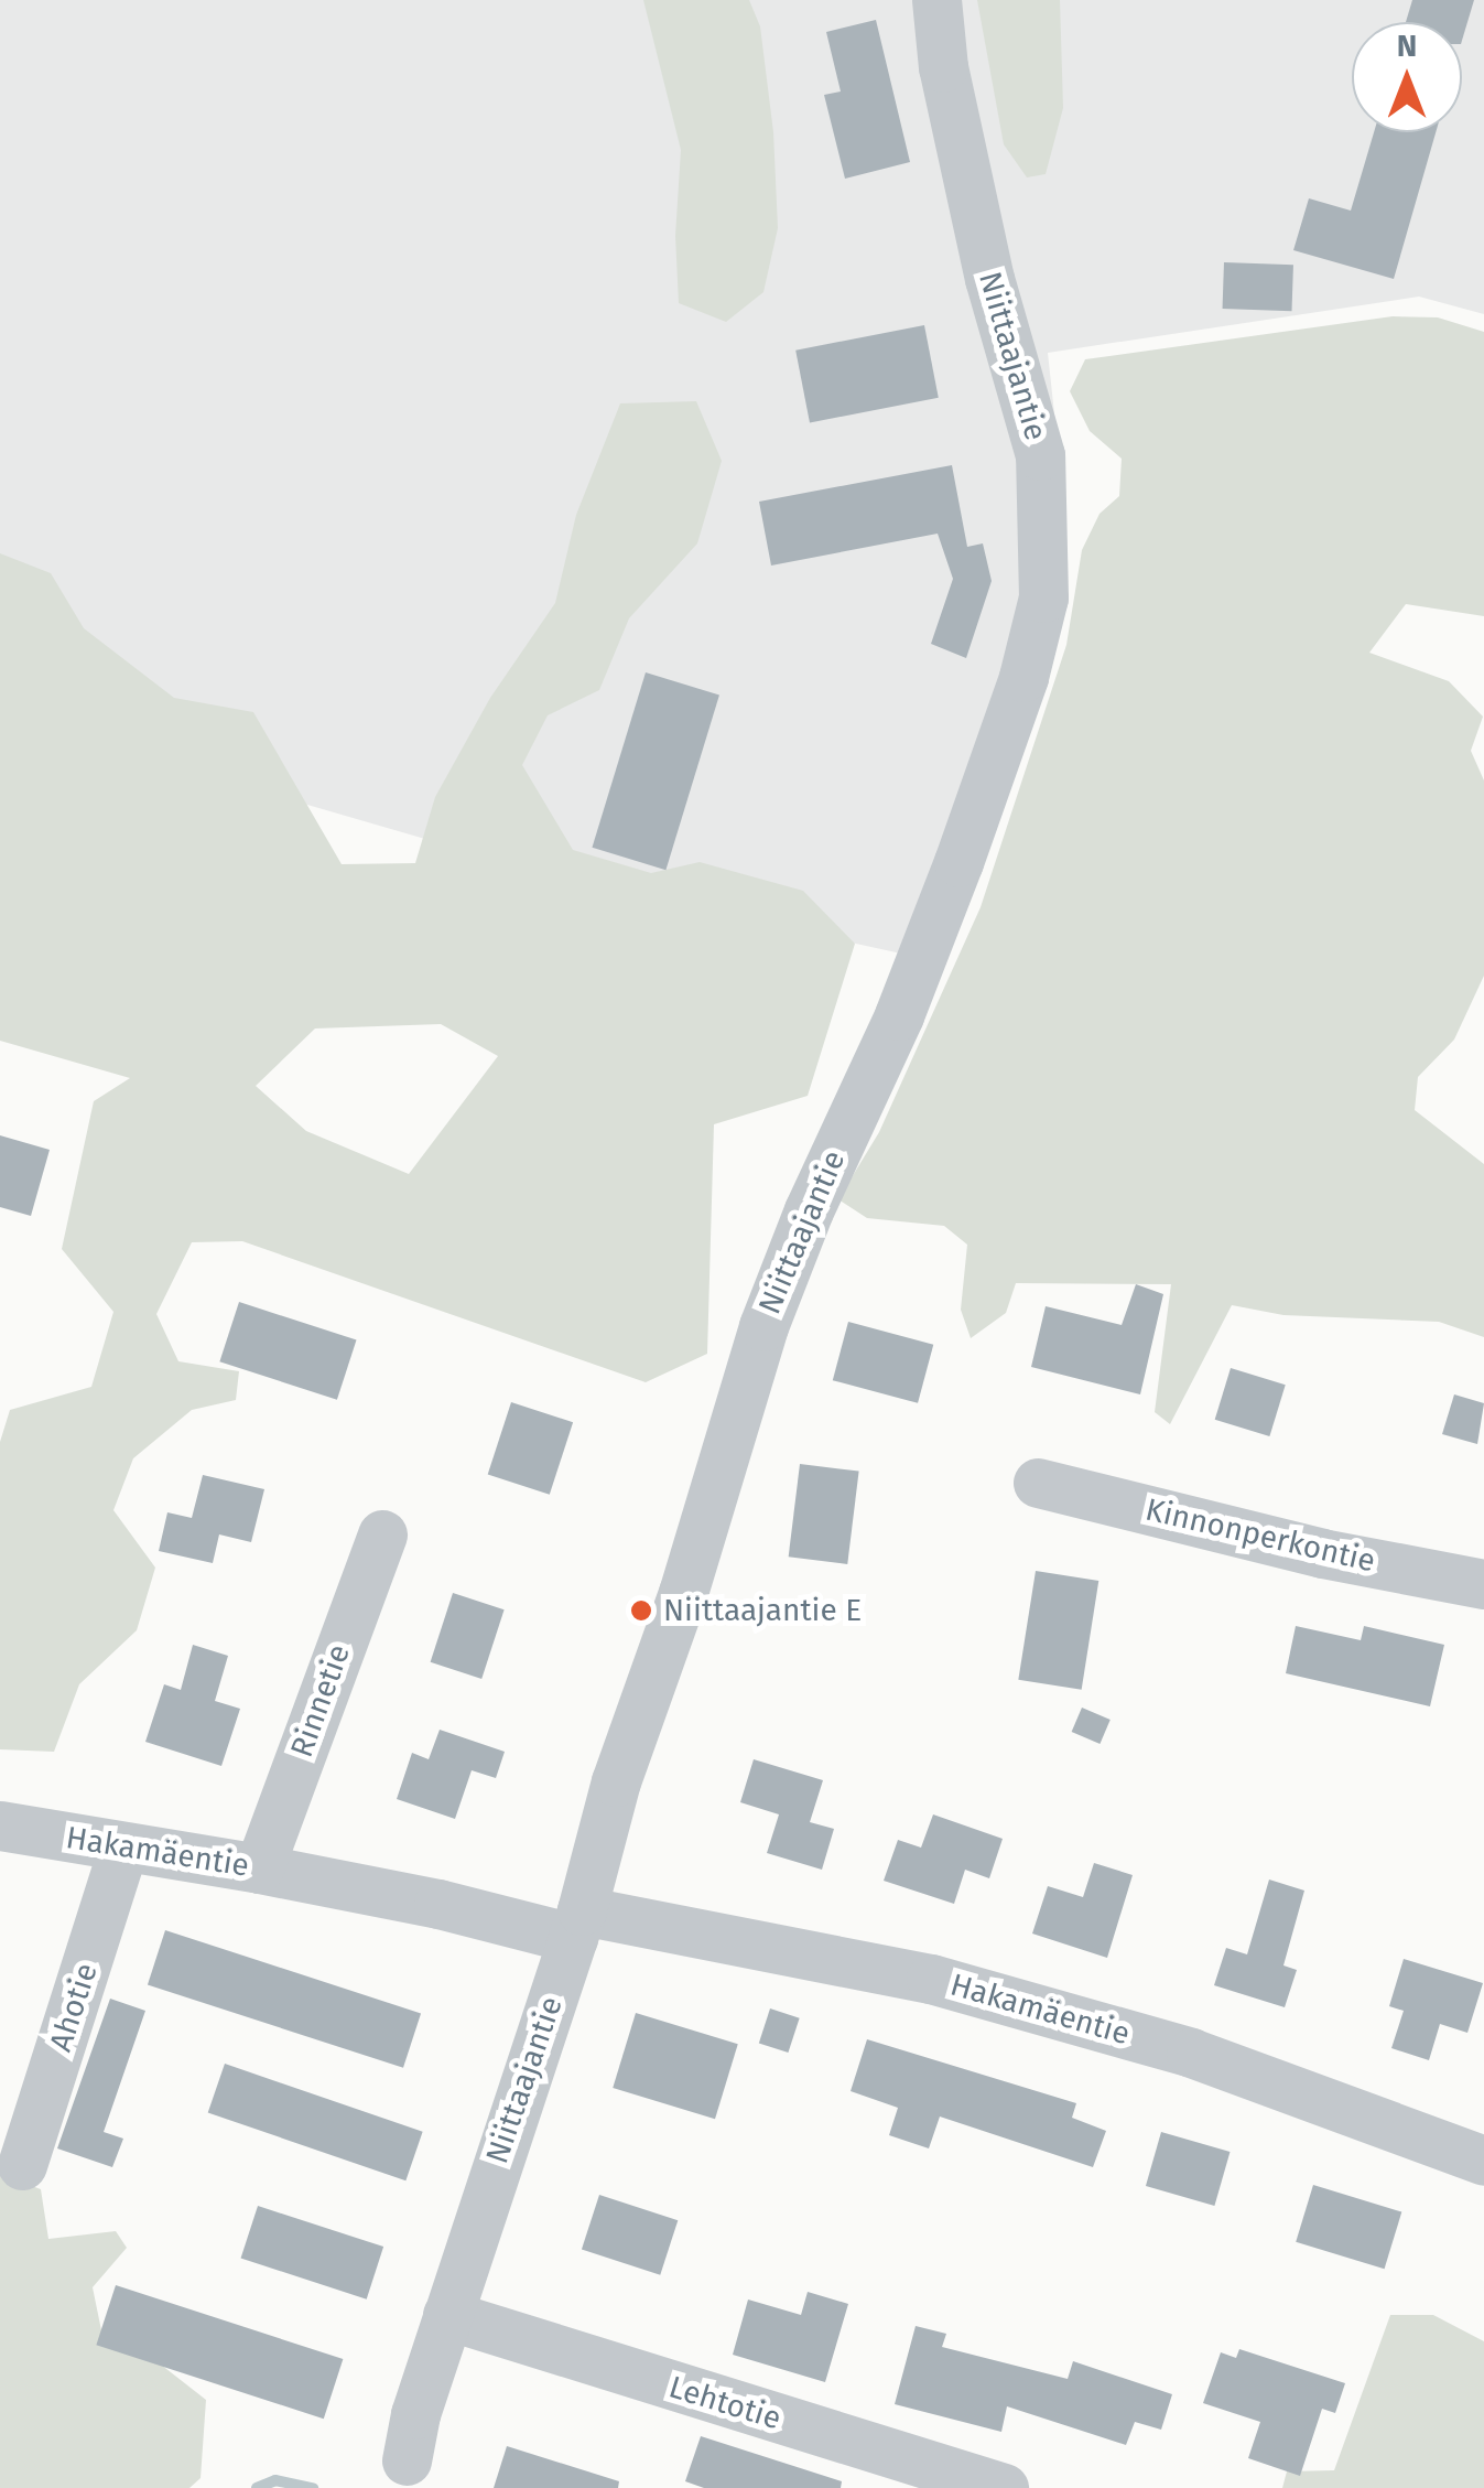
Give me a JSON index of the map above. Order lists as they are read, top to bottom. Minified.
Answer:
{"streets":{"street":["Niittaajantie","Kinnonperkontie","Rinnetie","Hakamäentie","Ahotie","Lehtotie"]},"crossings":[["Niittaajantie","Hakamäentie"],["Niittaajantie","Lehtotie"],["Rinnetie","Hakamäentie"],["Hakamäentie","Ahotie"]],"places":["Niittaajantie E"],"north":"top"}
